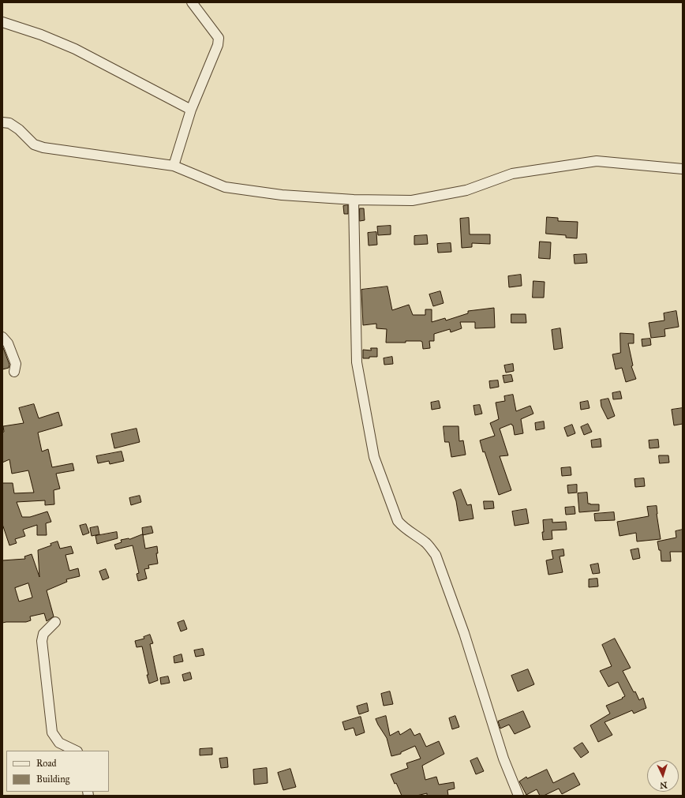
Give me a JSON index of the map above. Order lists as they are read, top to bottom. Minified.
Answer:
{"legend":["Road","Building"],"north":"bottom"}
